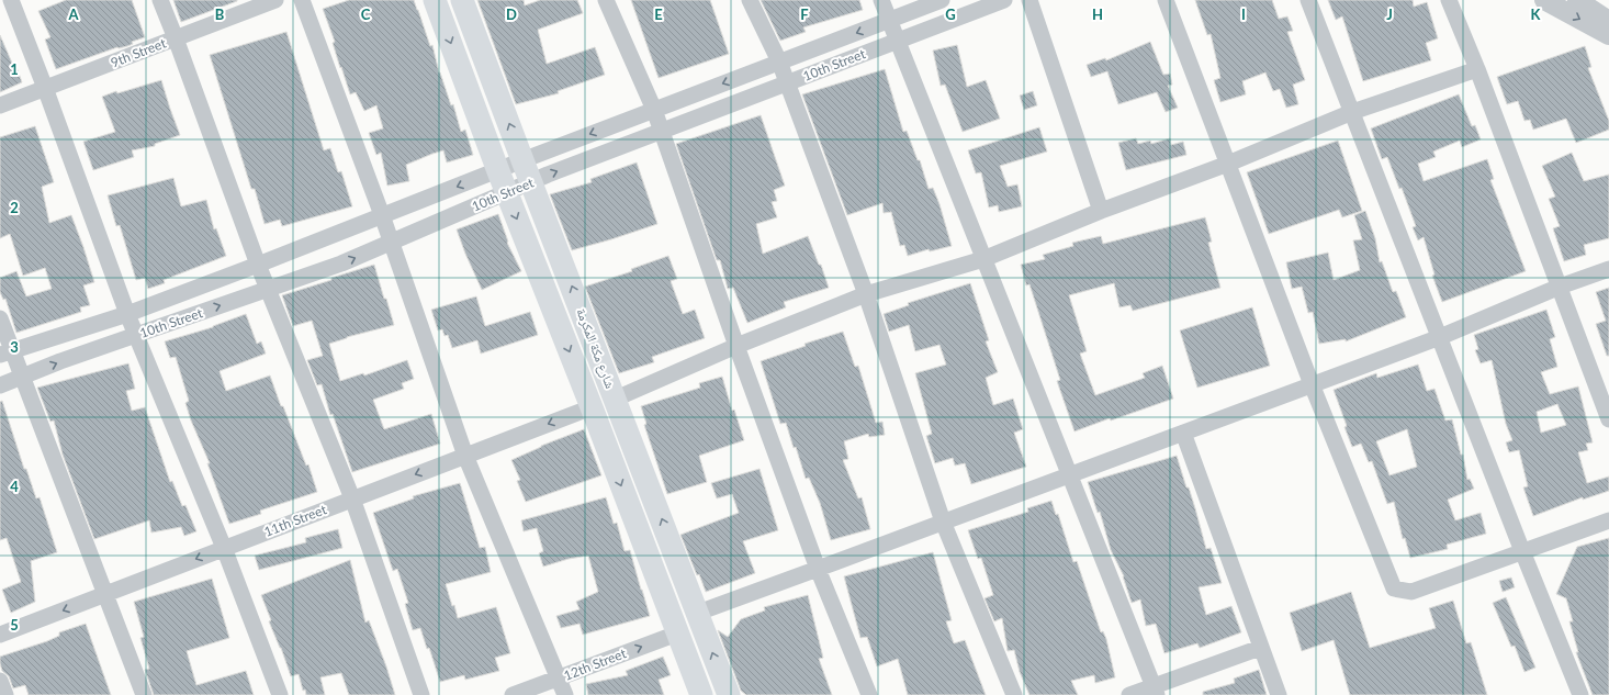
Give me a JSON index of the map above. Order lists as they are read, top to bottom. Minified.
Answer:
{"streets":{"main road":["شارع مكة المكرمة"],"street":["9th Street","10th Street","11th Street","12th Street"]},"crossings":[["10th Street","شارع مكة المكرمة"],["شارع مكة المكرمة","11th Street"],["شارع مكة المكرمة","12th Street"]],"one_way":["11th Street","12th Street"],"grid":{"columns":["A","B","C","D","E","F","G","H","I","J","K"],"rows":["1","2","3","4","5"]}}
